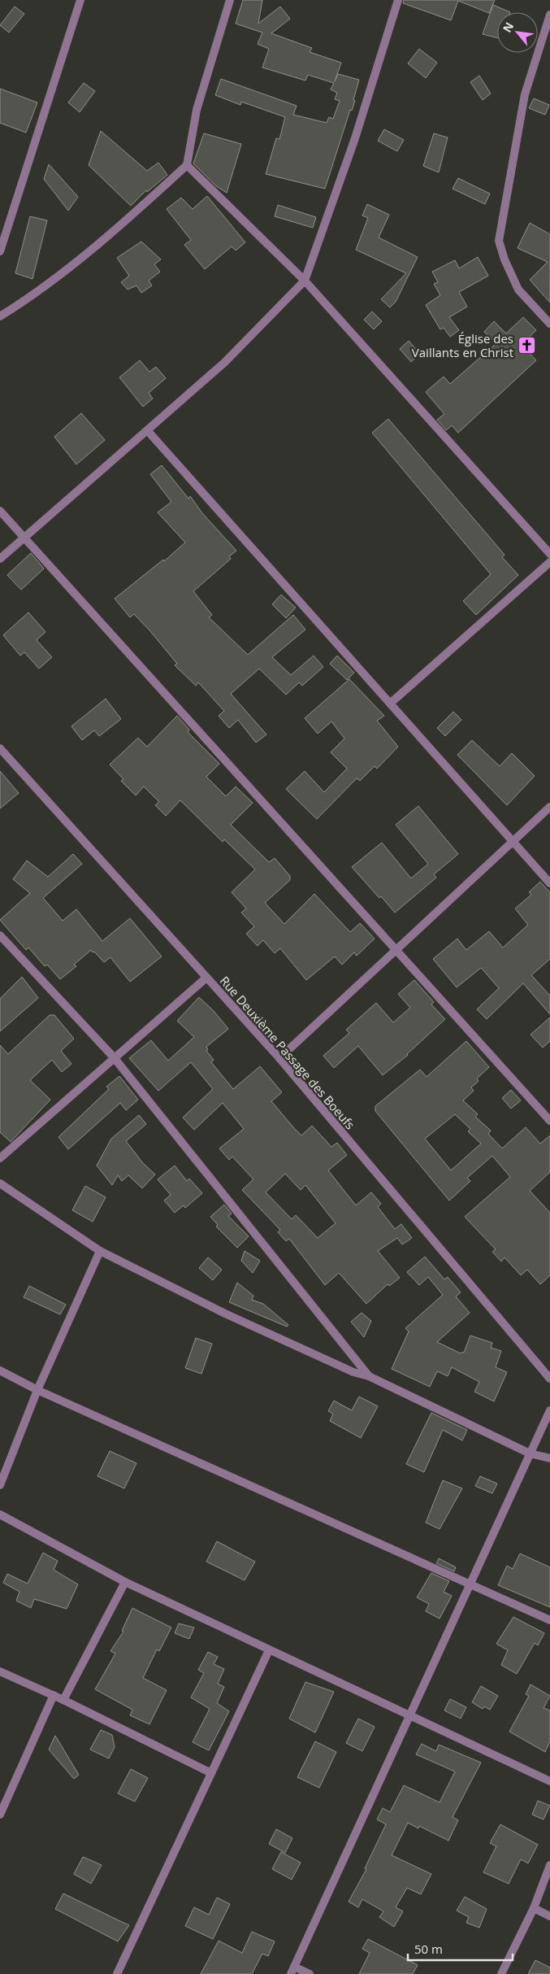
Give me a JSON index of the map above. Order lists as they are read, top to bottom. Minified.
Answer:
{"streets":{"street":["Rue Deuxième Passage des Boeufs"]},"places":{"church":["Église des Vaillants en Christ"]},"scale_bar":"50 m","north":"top left"}
